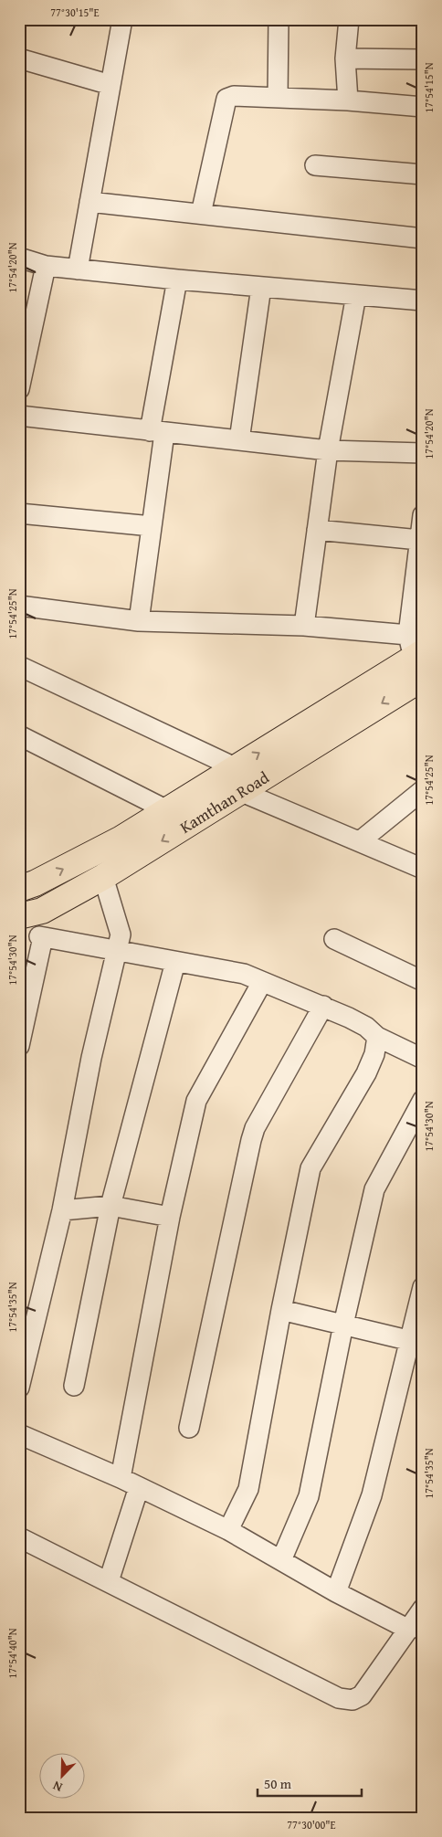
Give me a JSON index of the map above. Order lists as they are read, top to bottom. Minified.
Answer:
{"streets":{"main road":["Kamthan Road"]},"scale_bar":"50 m","north":"bottom left","coordinates":["77°30'15\"E","17°54'15\"N","17°54'20\"N","17°54'25\"N","17°54'30\"N","17°54'35\"N","17°54'40\"N","77°30'00\"E"]}
